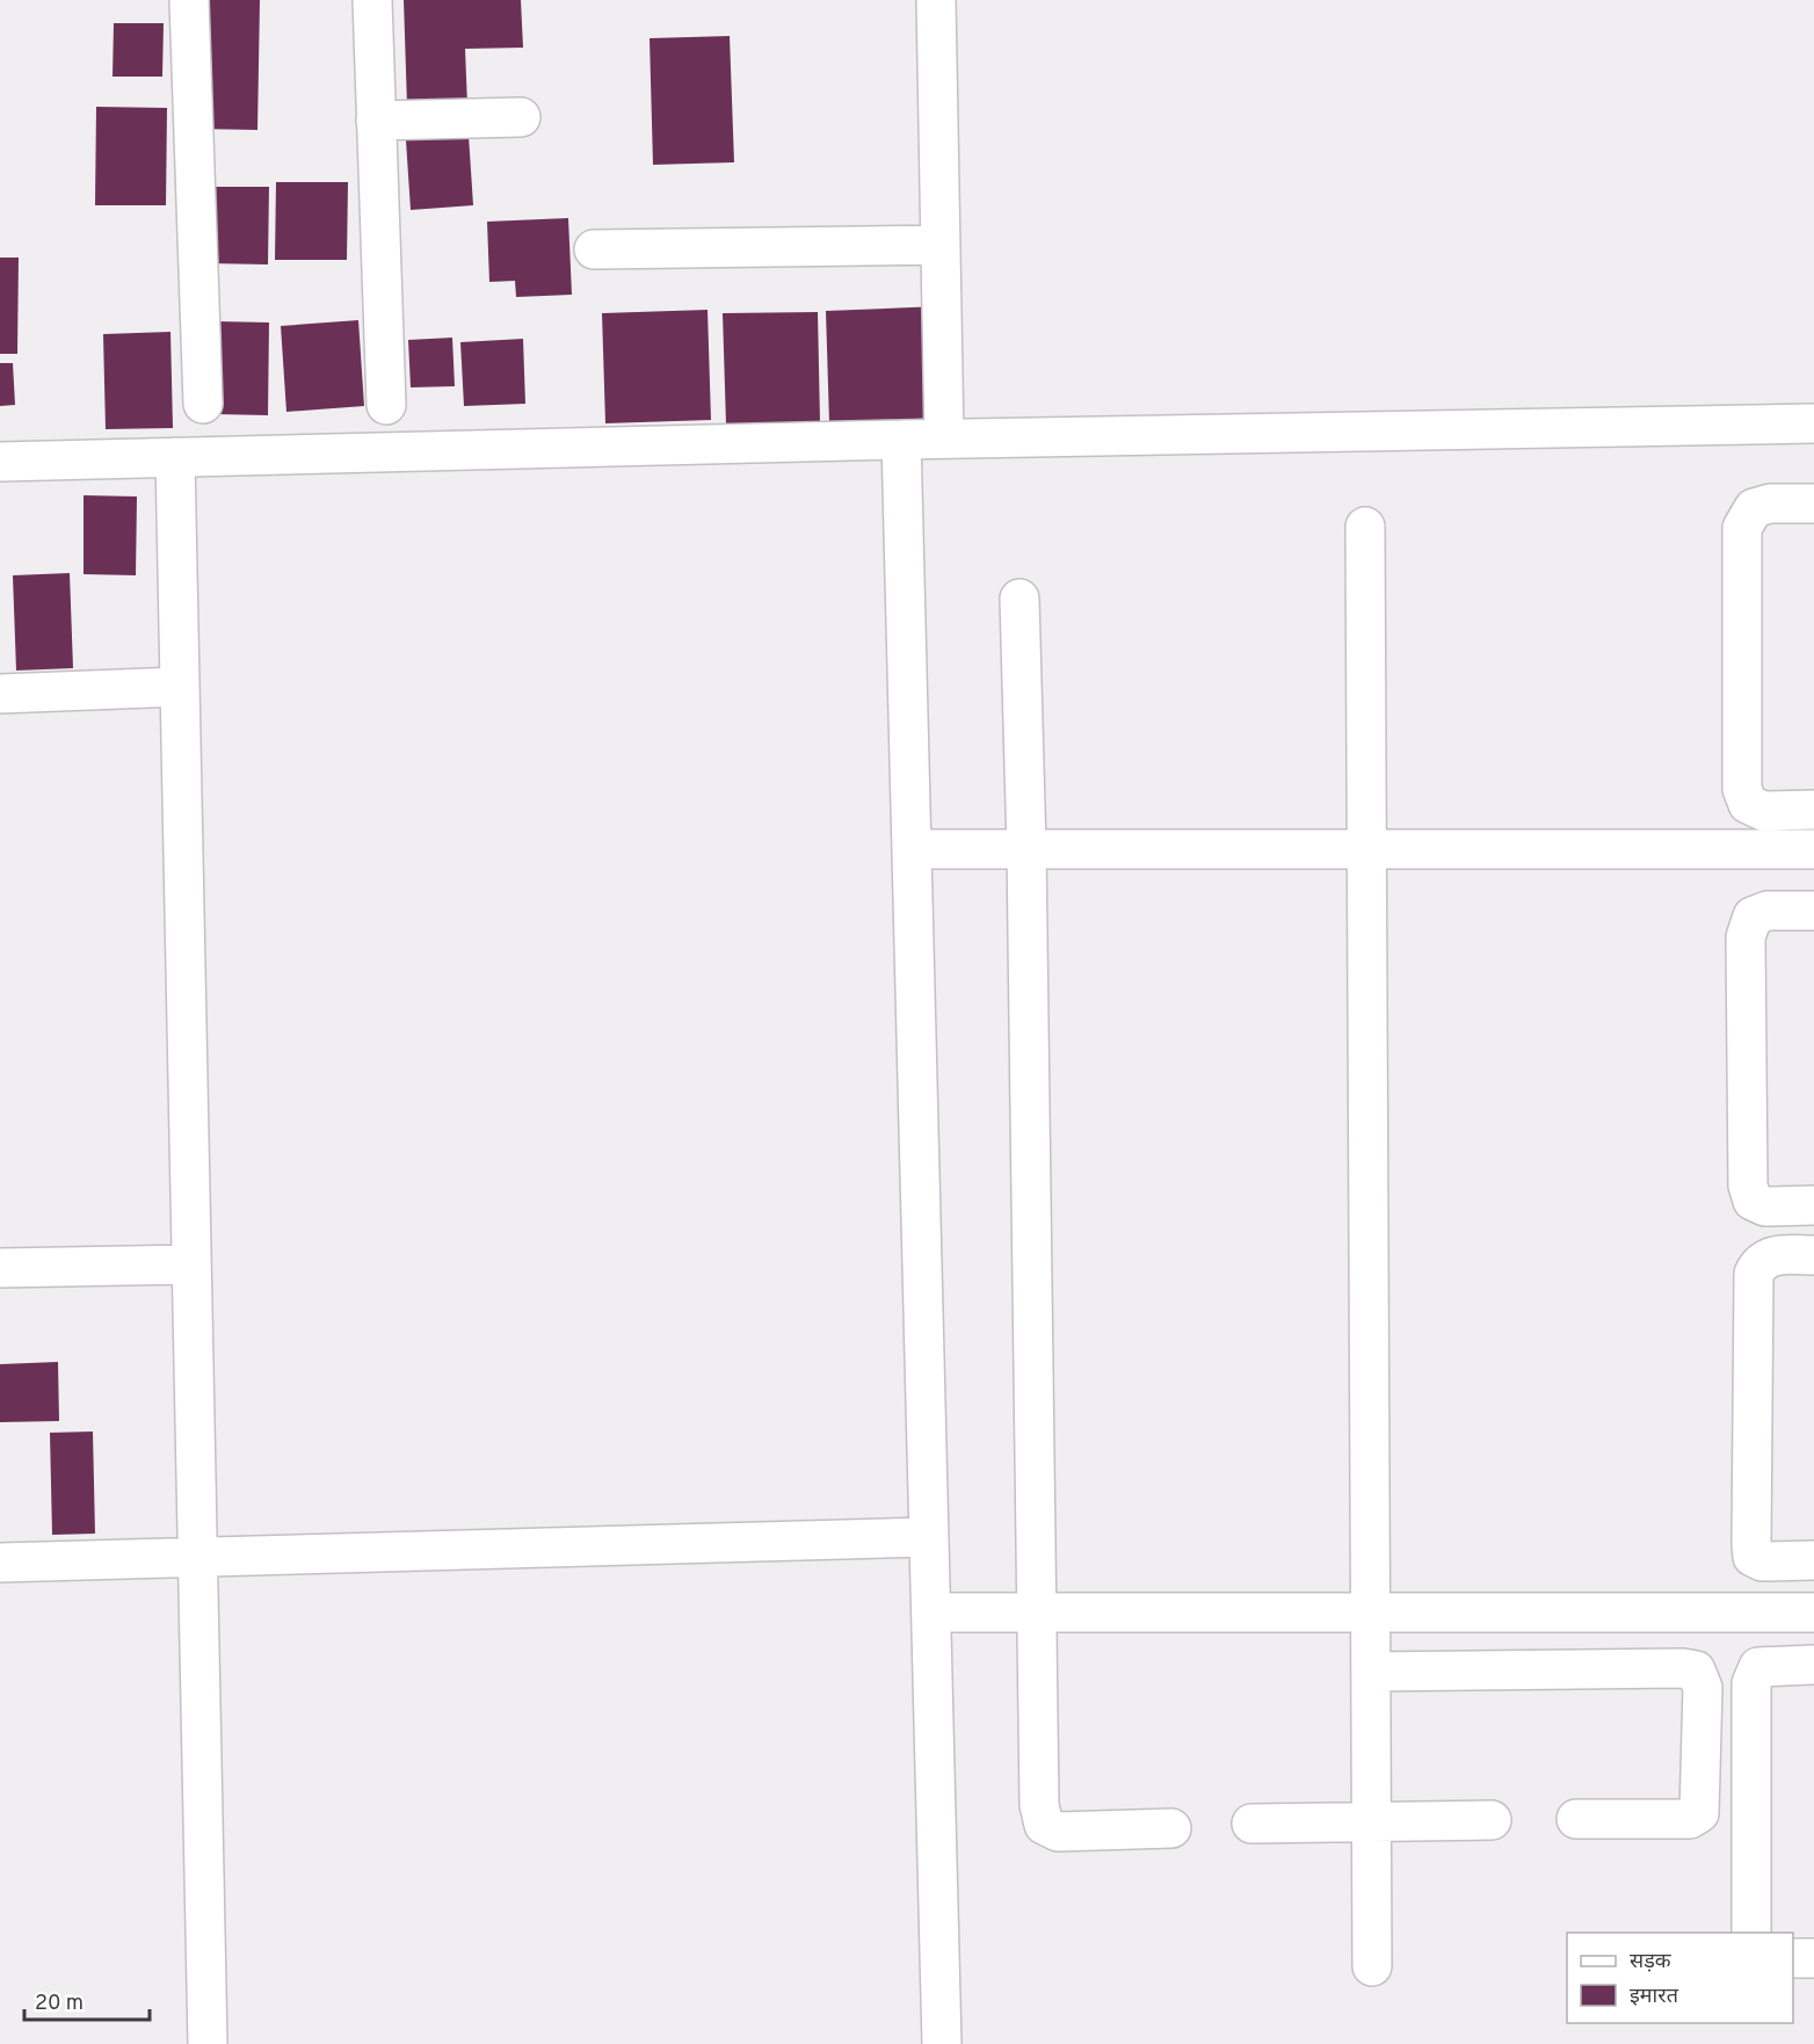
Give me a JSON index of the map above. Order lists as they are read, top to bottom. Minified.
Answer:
{"legend":["सड़क","इमारत"],"scale_bar":"20 m"}
